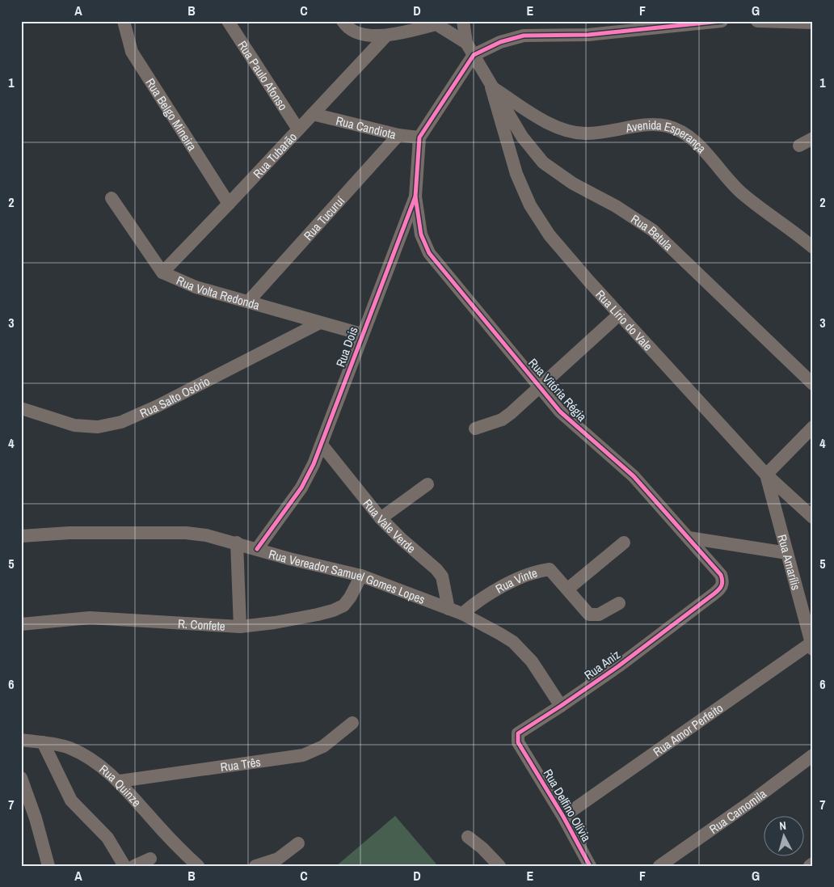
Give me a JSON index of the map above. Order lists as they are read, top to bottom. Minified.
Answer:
{"streets":{"street":["Rua Paulo Afonso","Rua Belgo Mineira","Rua Candiota","Avenida Esperança","Rua Tubarão","Rua Tucuruí","Rua Betula","Rua Volta Redonda","Rua Lírio do Vale","Rua Dois","Rua Vitória Régia","Rua Salto Osório","Rua Vale Verde","Rua Amarílis","Rua Vereador Samuel Gomes Lopes","Rua Vinte","R. Confete","Rua Aniz","Rua Amor Perfeito","Rua Três","Rua Quinze","Rua Delfino Olívia","Rua Camomila"]},"crossings":[["Rua Paulo Afonso","Rua Tubarão"],["Rua Belgo Mineira","Rua Tubarão"],["Rua Candiota","Rua Tubarão"],["Rua Candiota","Rua Tucuruí"],["Rua Candiota","Rua Dois"],["Avenida Esperança","Rua Betula"],["Avenida Esperança","Rua Lírio do Vale"],["Rua Tubarão","Rua Volta Redonda"],["Rua Tucuruí","Rua Volta Redonda"],["Rua Betula","Rua Lírio do Vale"],["Rua Volta Redonda","Rua Dois"],["Rua Volta Redonda","Rua Salto Osório"],["Rua Lírio do Vale","Rua Amarílis"],["Rua Dois","Rua Vitória Régia"],["Rua Dois","Rua Vale Verde"],["Rua Dois","Rua Vereador Samuel Gomes Lopes"],["Rua Vitória Régia","Rua Aniz"],["Rua Vale Verde","Rua Vereador Samuel Gomes Lopes"],["Rua Amarílis","Rua Amor Perfeito"],["Rua Vereador Samuel Gomes Lopes","Rua Vinte"],["Rua Vereador Samuel Gomes Lopes","R. Confete"],["Rua Vereador Samuel Gomes Lopes","Rua Aniz"],["Rua Aniz","Rua Delfino Olívia"],["Rua Amor Perfeito","Rua Delfino Olívia"],["Rua Três","Rua Quinze"]],"north":"top","grid":{"columns":["A","B","C","D","E","F","G"],"rows":["1","2","3","4","5","6","7"]}}
